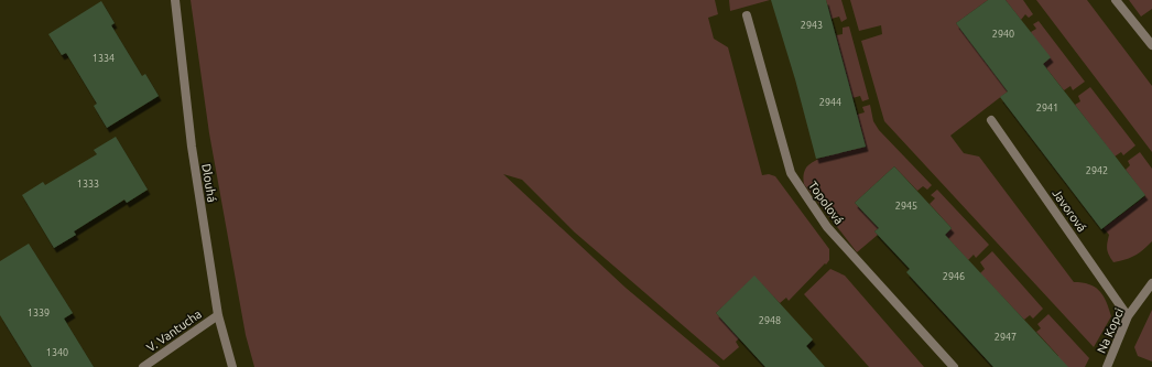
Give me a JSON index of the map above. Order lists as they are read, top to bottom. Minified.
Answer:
{"streets":{"street":["Dlouhá","Topolová","Javorová","V. Vantucha","Na Kopci"]},"crossings":[["Dlouhá","V. Vantucha"],["Javorová","Na Kopci"]],"house_numbers":["2943","2940","1334","2944","2941","2942","1333","2945","2946","1339","2948","2947","1340"]}
